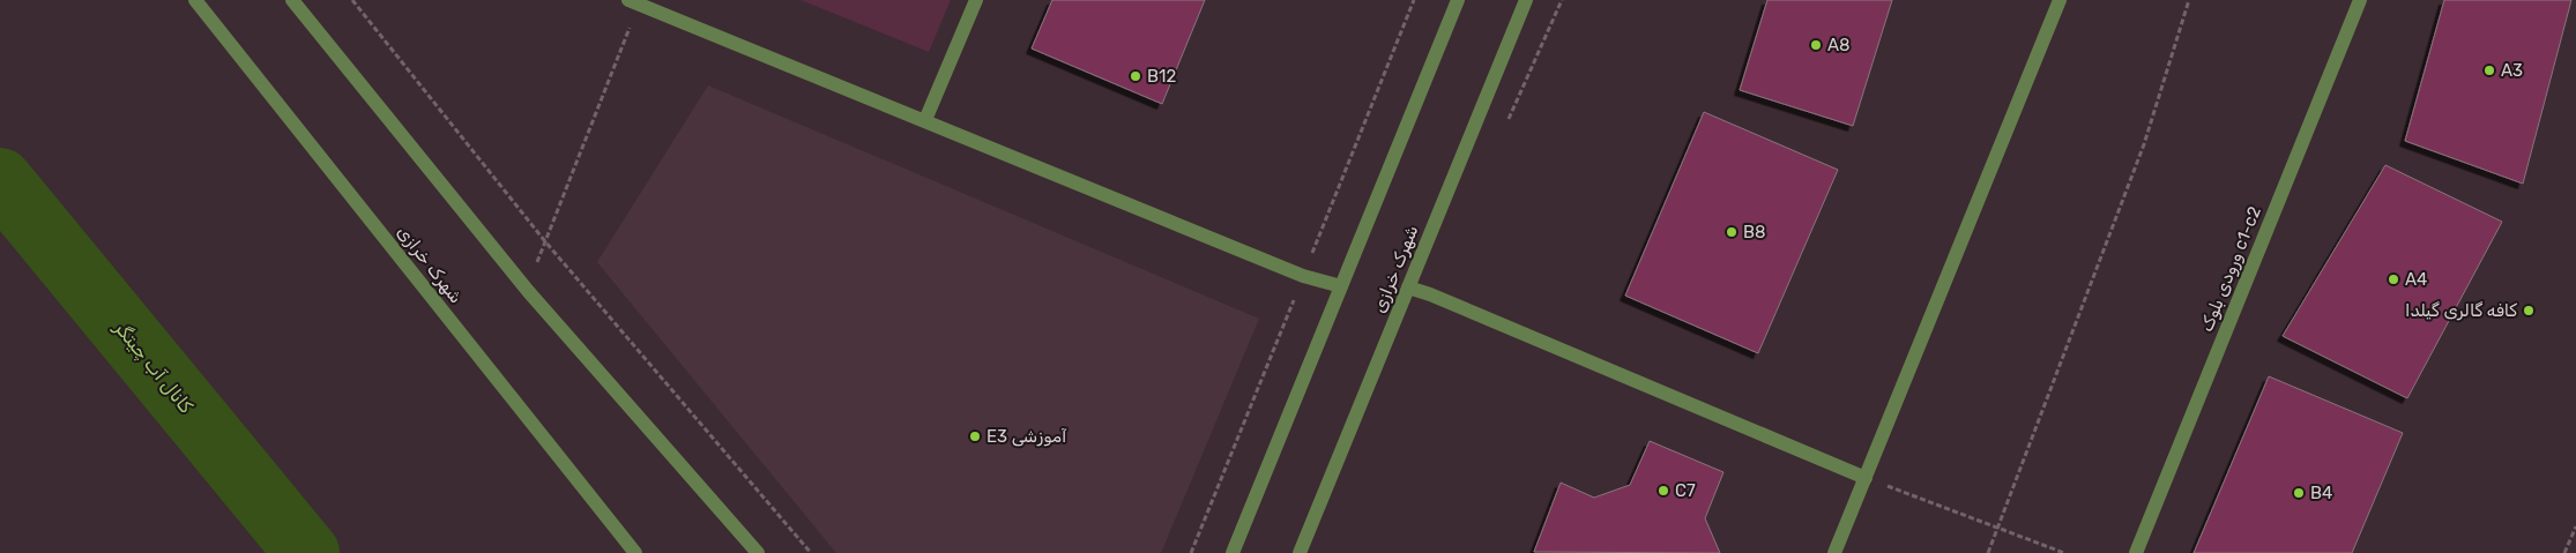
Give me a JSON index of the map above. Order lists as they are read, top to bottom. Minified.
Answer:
{"streets":{"street":["شهرک خرازی","ورودی بلوک c1-c2"]},"water":["کانال آب چیتگر"],"places":["A8","A3","B12","B8","A4","کافه گالری گیلدا","E3 آموزشی","C7","B4"]}
